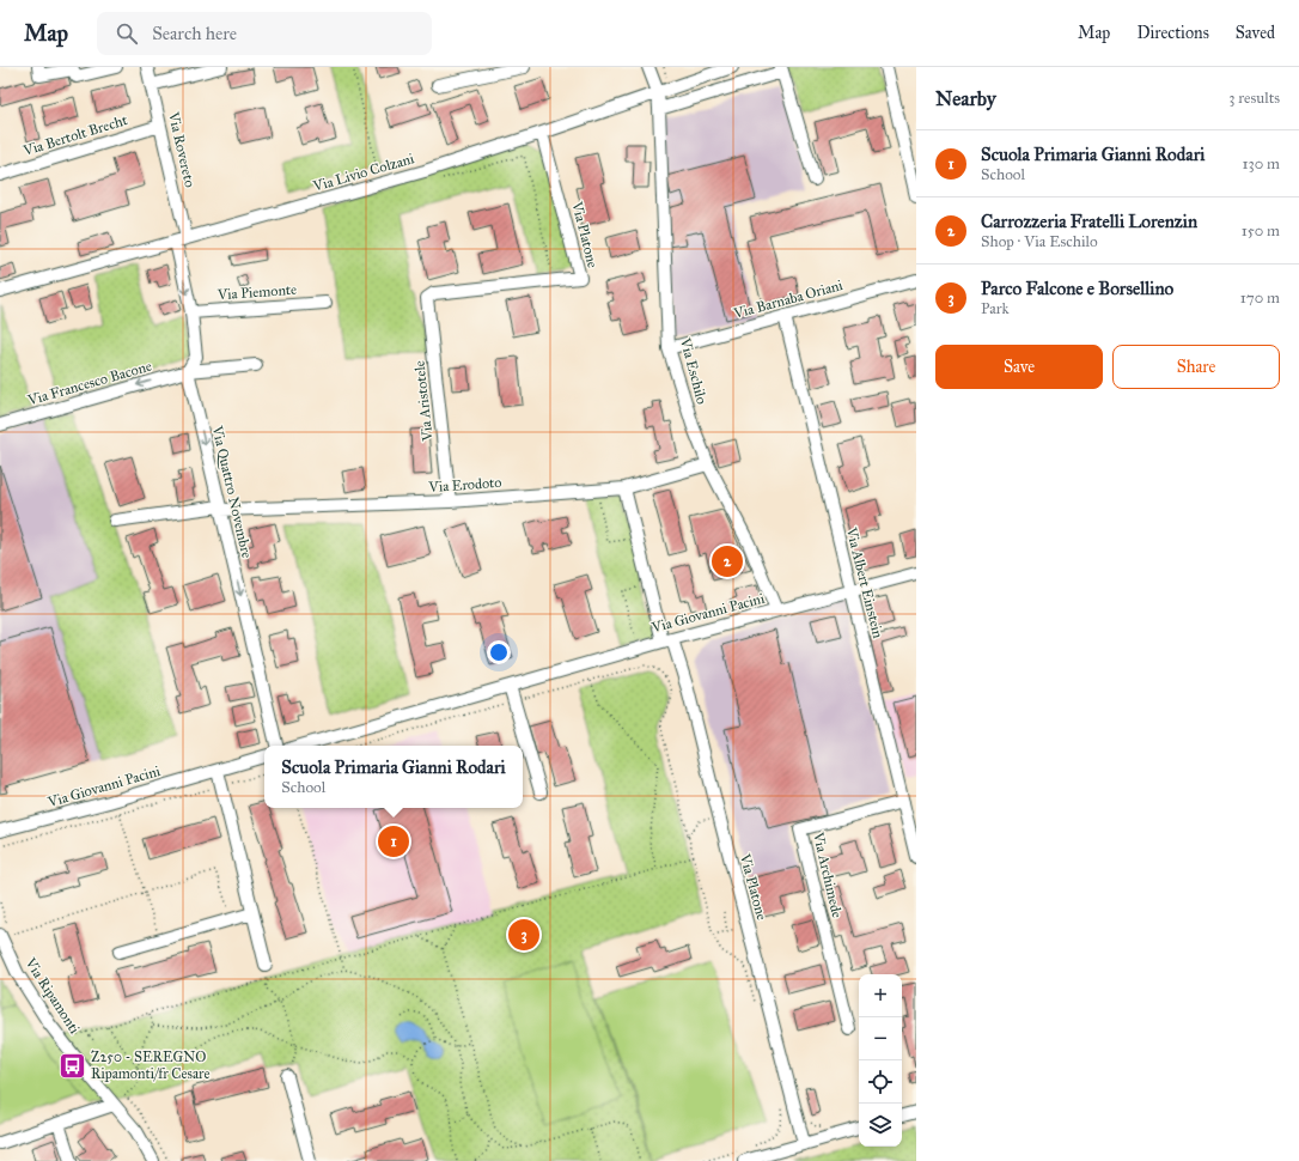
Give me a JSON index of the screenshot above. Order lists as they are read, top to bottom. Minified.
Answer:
{"streets":{"street":["Via Bertolt Brecht","Via Rovereto","Via Livio Colzani","Via Platone","Via Piemonte","Via Barnaba Oriani","Via Eschilo","Via Francesco Bacone","Via Aristotele","Via Erodoto","Via Quattro Novembre","Via Albert Einstein","Via Giovanni Pacini","Via Archimede","Via Ripamonti"]},"crossings":[["Via Bertolt Brecht","Via Rovereto"],["Via Rovereto","Via Livio Colzani"],["Via Livio Colzani","Via Platone"],["Via Livio Colzani","Via Eschilo"],["Via Platone","Via Aristotele"],["Via Platone","Via Erodoto"],["Via Platone","Via Giovanni Pacini"],["Via Barnaba Oriani","Via Eschilo"],["Via Barnaba Oriani","Via Albert Einstein"],["Via Eschilo","Via Erodoto"],["Via Eschilo","Via Giovanni Pacini"],["Via Francesco Bacone","Via Quattro Novembre"],["Via Aristotele","Via Erodoto"],["Via Erodoto","Via Quattro Novembre"],["Via Albert Einstein","Via Giovanni Pacini"],["Via Albert Einstein","Via Archimede"]],"one_way":["Via Francesco Bacone","Via Quattro Novembre"],"places":{"bus stop":["Z250 - SEREGNO Ripamonti/fr Cesare"]},"page":{"header":"Map","search":"Search here","nav":["Map","Directions","Saved"],"heading":["Nearby","3 results"],"list":[{"mark":"1","name":"Scuola Primaria Gianni Rodari","note":"School","value":"130 m"},{"mark":"2","name":"Carrozzeria Fratelli Lorenzin","note":"Shop · Via Eschilo","value":"150 m"},{"mark":"3","name":"Parco Falcone e Borsellino","note":"Park","value":"170 m"}],"buttons":["Save","Share"],"pins":["2","1","3"],"popup":["Scuola Primaria Gianni Rodari","School"],"map_buttons":["+","−"]}}
